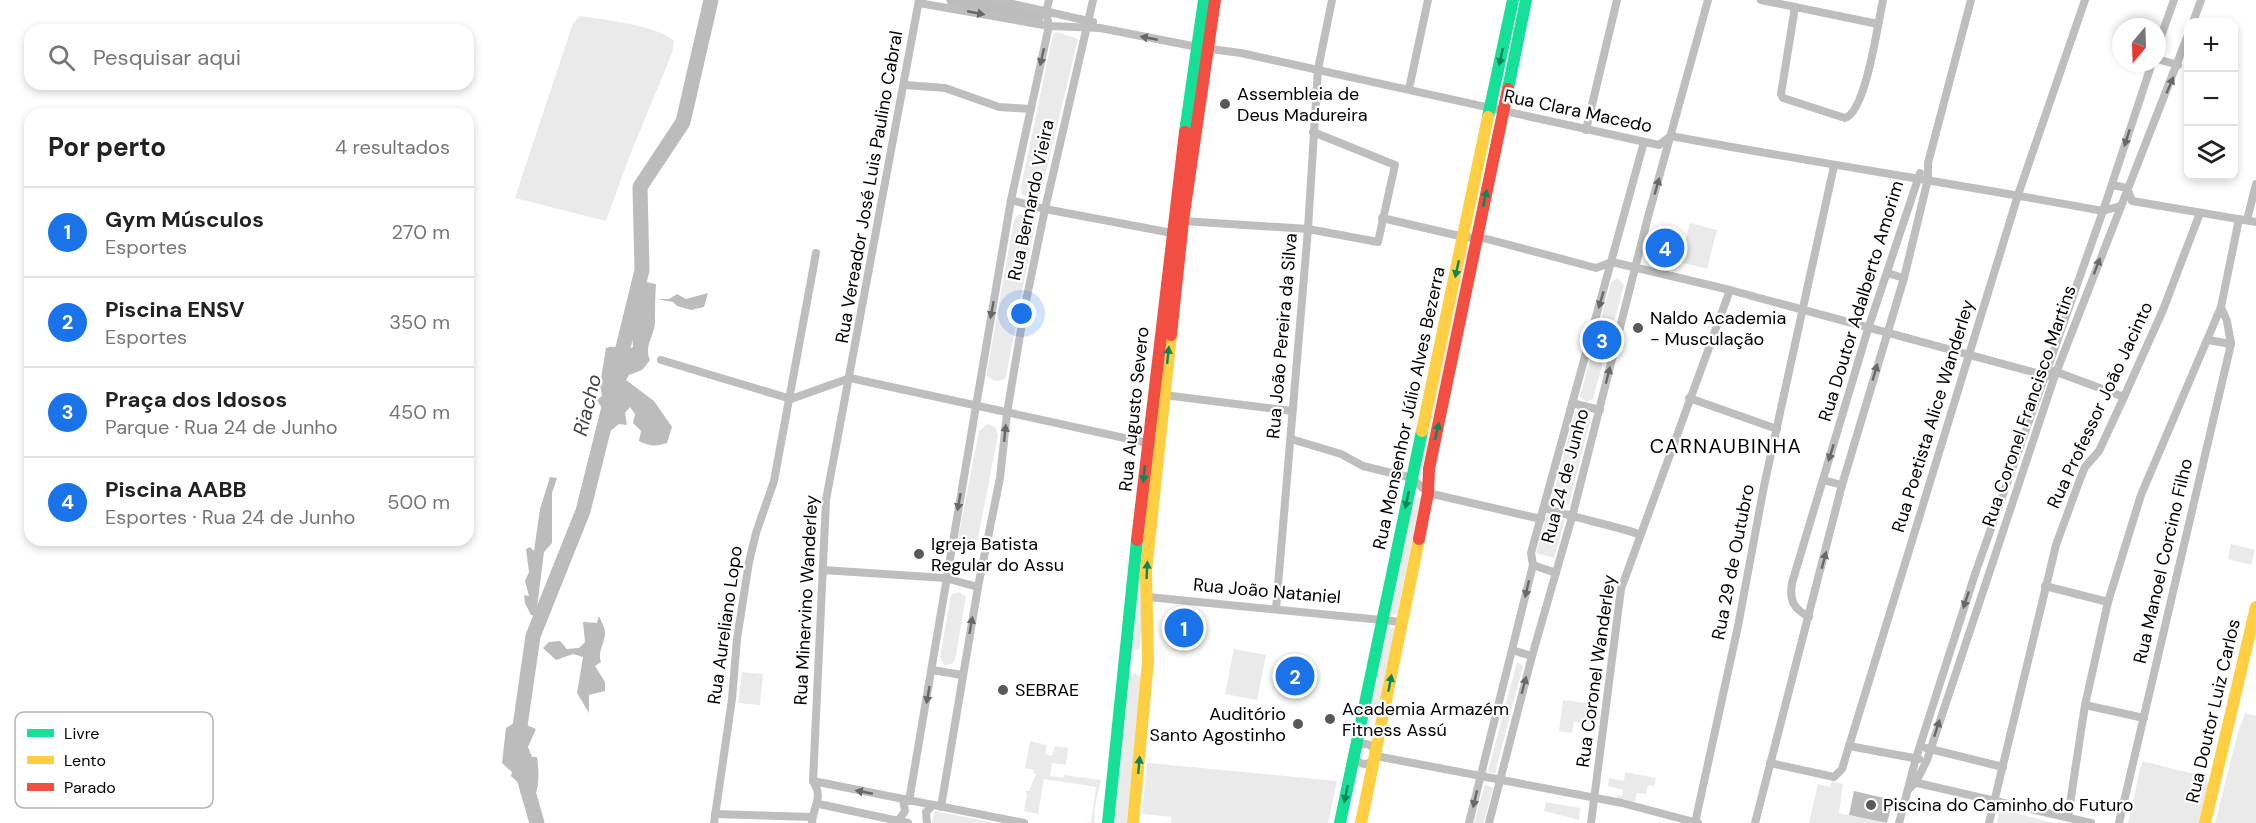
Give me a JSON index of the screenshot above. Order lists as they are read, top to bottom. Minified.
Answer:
{"streets":{"main road":["Rua Monsenhor Júlio Alves Bezerra","Rua Augusto Severo","Rua Doutor Luiz Carlos"],"street":["Rua Clara Macedo","Rua Vereador José Luis Paulino Cabral","Rua Bernardo Vieira","Rua Doutor Adalberto Amorim","Rua João Pereira da Silva","Rua Professor João Jacinto","Rua Coronel Francisco Martins","Rua Poetista Alice Wanderley","Rua 24 de Junho","Rua Manoel Corcino Filho","Rua 29 de Outubro","Rua João Nataniel","Rua Minervino Wanderley","Rua Aureliano Lopo","Rua Coronel Wanderley"]},"crossings":[["Rua Clara Macedo","Rua Vereador José Luis Paulino Cabral"],["Rua Clara Macedo","Rua Bernardo Vieira"],["Rua Clara Macedo","Rua Doutor Adalberto Amorim"],["Rua Clara Macedo","Rua João Pereira da Silva"],["Rua Clara Macedo","Rua Coronel Francisco Martins"],["Rua Clara Macedo","Rua Monsenhor Júlio Alves Bezerra"],["Rua Clara Macedo","Rua Augusto Severo"],["Rua Clara Macedo","Rua Poetista Alice Wanderley"],["Rua Clara Macedo","Rua 24 de Junho"],["Rua Clara Macedo","Rua 29 de Outubro"],["Rua Vereador José Luis Paulino Cabral","Rua Minervino Wanderley"],["Rua Doutor Adalberto Amorim","Rua Poetista Alice Wanderley"],["Rua João Pereira da Silva","Rua João Nataniel"],["Rua Monsenhor Júlio Alves Bezerra","Rua João Nataniel"],["Rua Augusto Severo","Rua João Nataniel"]],"districts":["CARNAUBINHA"],"water":["Riacho"],"places":["Assembleia de Deus Madureira","Naldo Academia - Musculação","Igreja Batista Regular do Assu","SEBRAE","Academia Armazém Fitness Assú","Auditório Santo Agostinho","Piscina do Caminho do Futuro"],"legend":["Livre","Lento","Parado"],"north":"bottom","page":{"map_buttons":["+","−"],"search":"Pesquisar aqui","heading":["Por perto","4 resultados"],"list":[{"mark":"1","name":"Gym Músculos","note":"Esportes","value":"270 m"},{"mark":"2","name":"Piscina ENSV","note":"Esportes","value":"350 m"},{"mark":"3","name":"Praça dos Idosos","note":"Parque · Rua 24 de Junho","value":"450 m"},{"mark":"4","name":"Piscina AABB","note":"Esportes · Rua 24 de Junho","value":"500 m"}],"pins":["4","3","1","2"]}}
